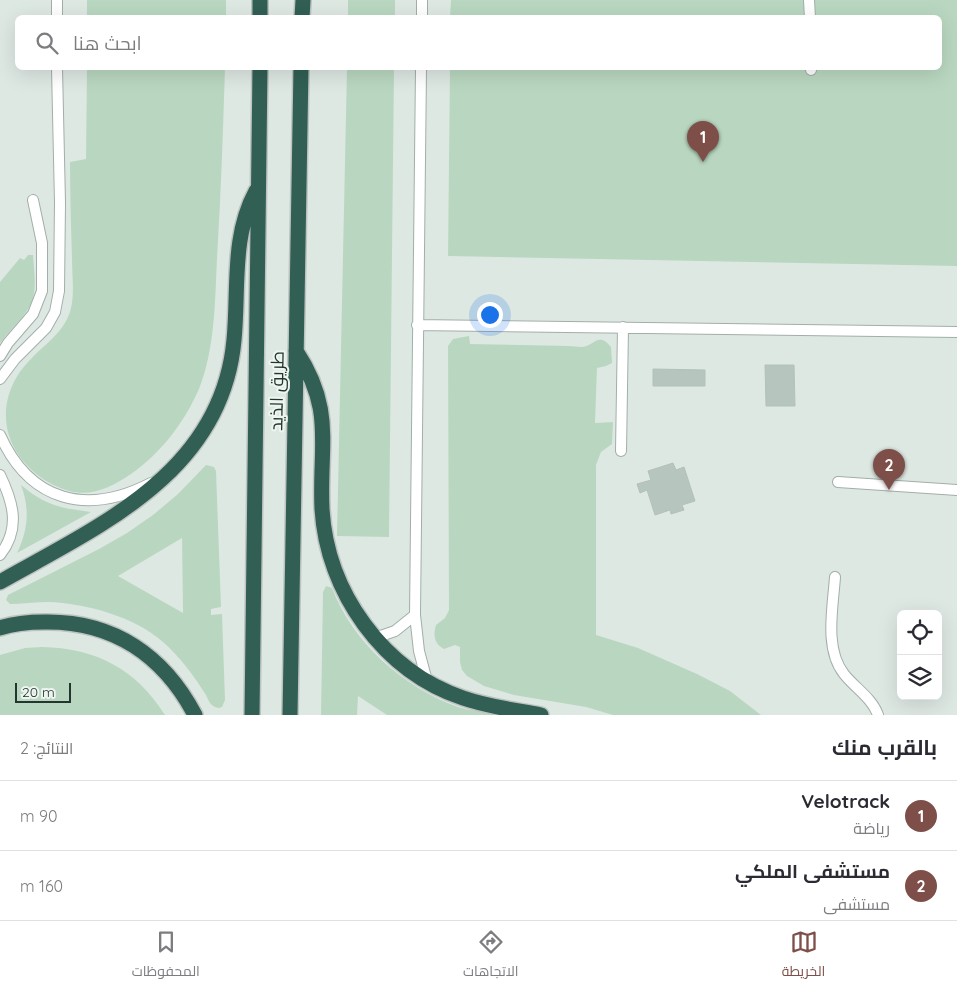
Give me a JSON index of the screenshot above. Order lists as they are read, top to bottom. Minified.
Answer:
{"streets":{"highway":["طريق الذيد"]},"scale_bar":"20 m","page":{"search":"ابحث هنا","pins":["1","2"],"scale":"20 m","heading":["بالقرب منك","النتائج: 2"],"list":[{"mark":"1","name":"Velotrack","note":"رياضة","value":"90 m"},{"mark":"2","name":"مستشفى الملكي","note":"مستشفى","value":"160 m"}],"nav":["الخريطة","الاتجاهات","المحفوظات"]}}
